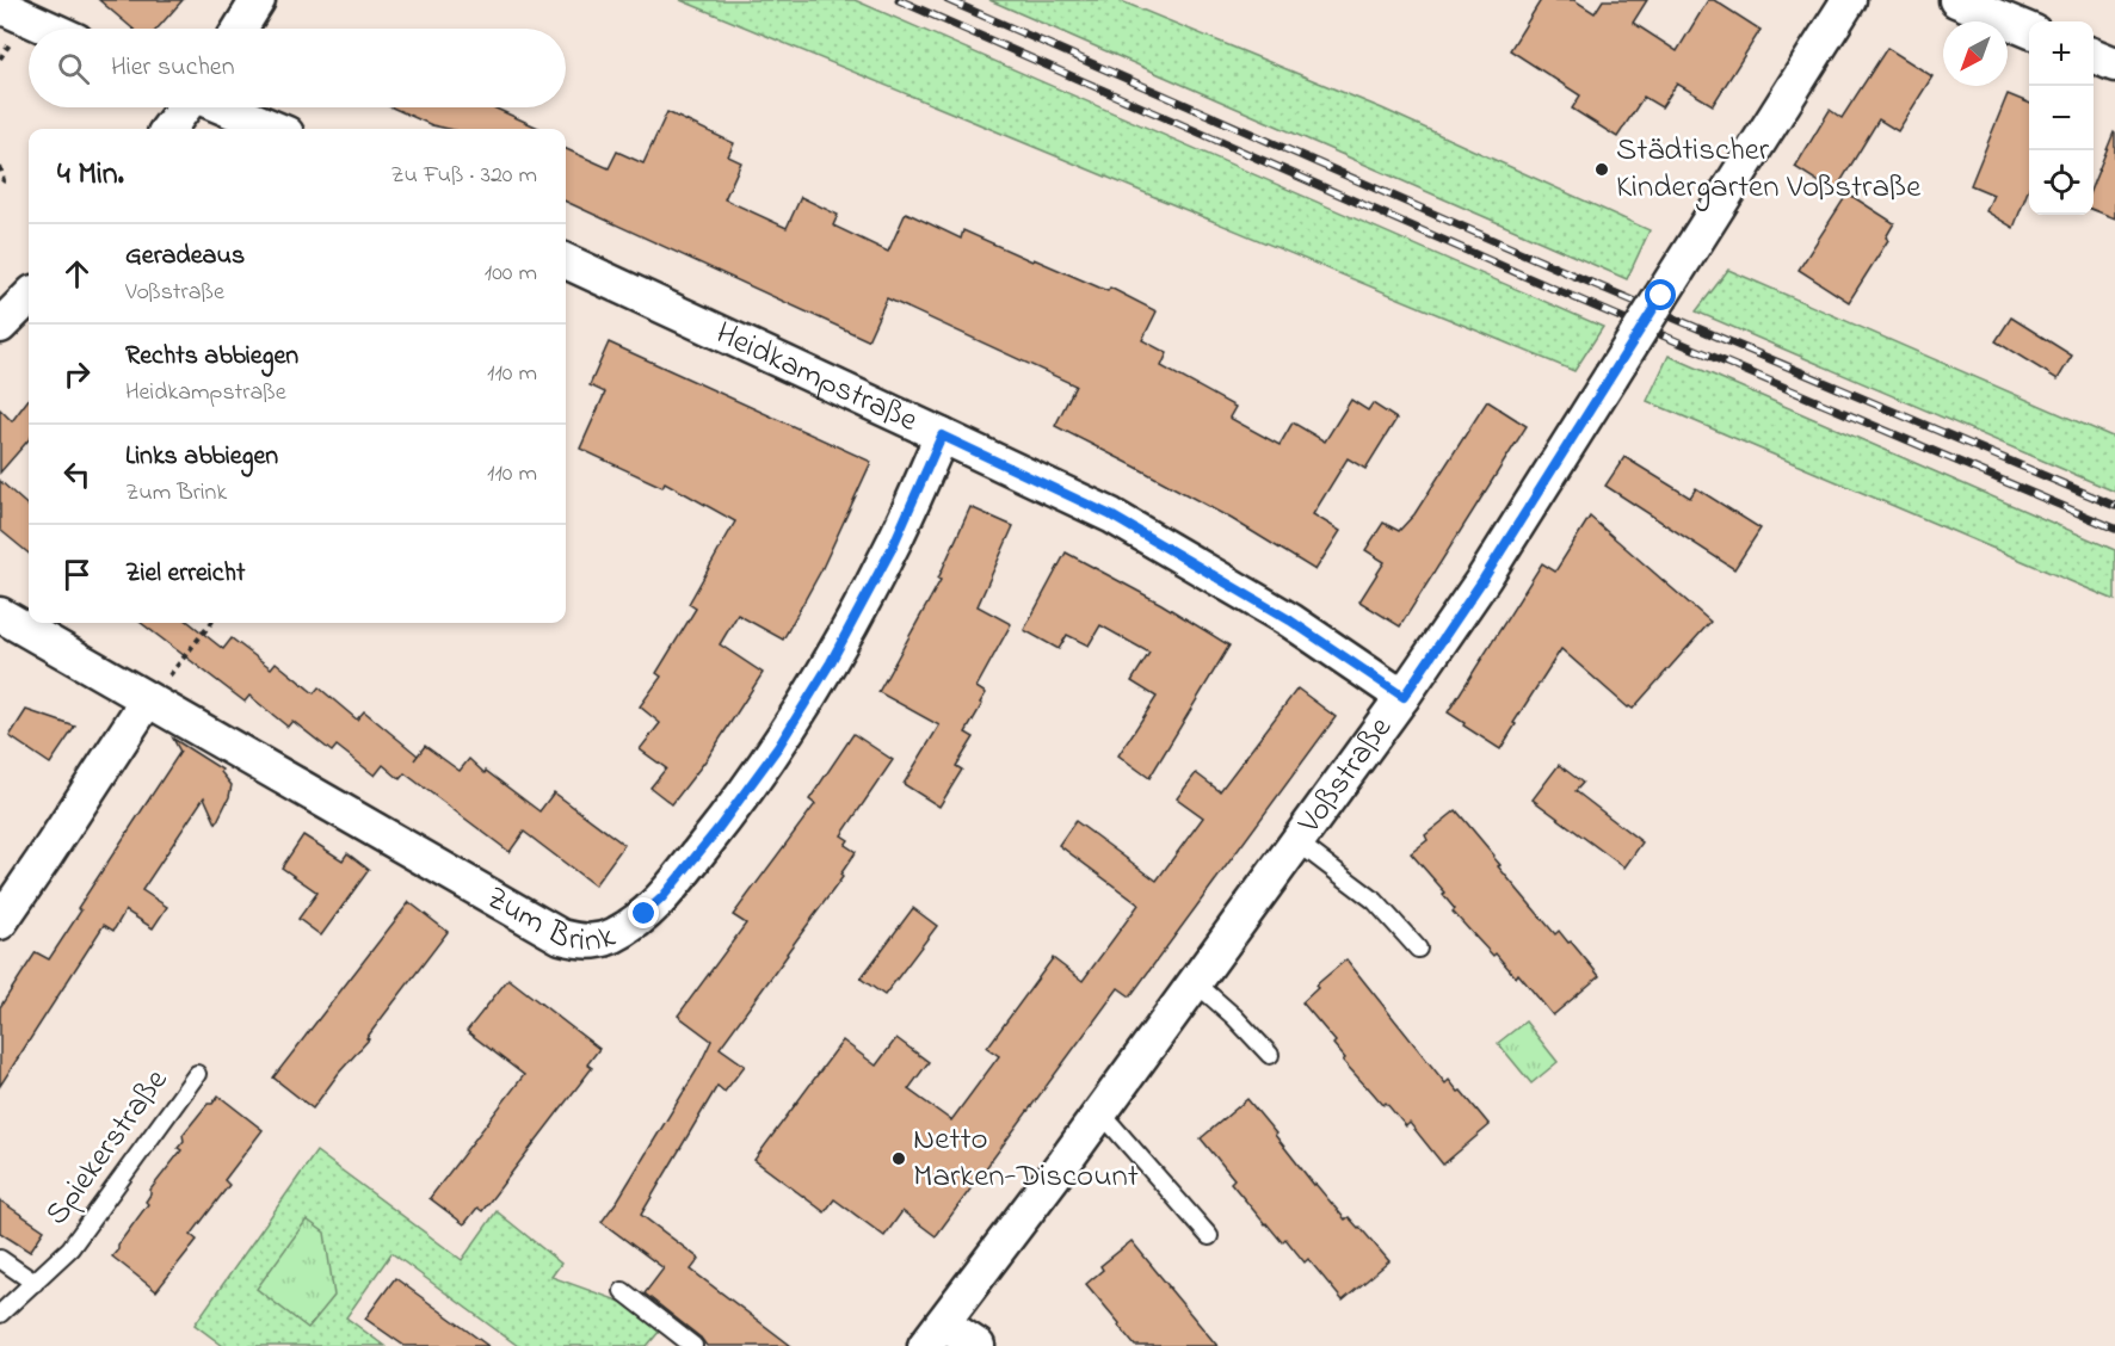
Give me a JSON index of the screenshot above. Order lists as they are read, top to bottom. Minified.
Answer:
{"streets":{"street":["Heidkampstraße","Voßstraße","Zum Brink"],"lane":["Spiekerstraße"]},"crossings":[["Heidkampstraße","Voßstraße"],["Heidkampstraße","Zum Brink"]],"places":["Städtischer Kindergarten Voßstraße","Netto Marken-Discount"],"north":"bottom left","page":{"map_buttons":["+","−"],"search":"Hier suchen","heading":["4 Min.","Zu Fuß · 320 m"],"list":[["Geradeaus","Voßstraße","100 m"],["Rechts abbiegen","Heidkampstraße","110 m"],["Links abbiegen","Zum Brink","110 m"],"Ziel erreicht"]}}
